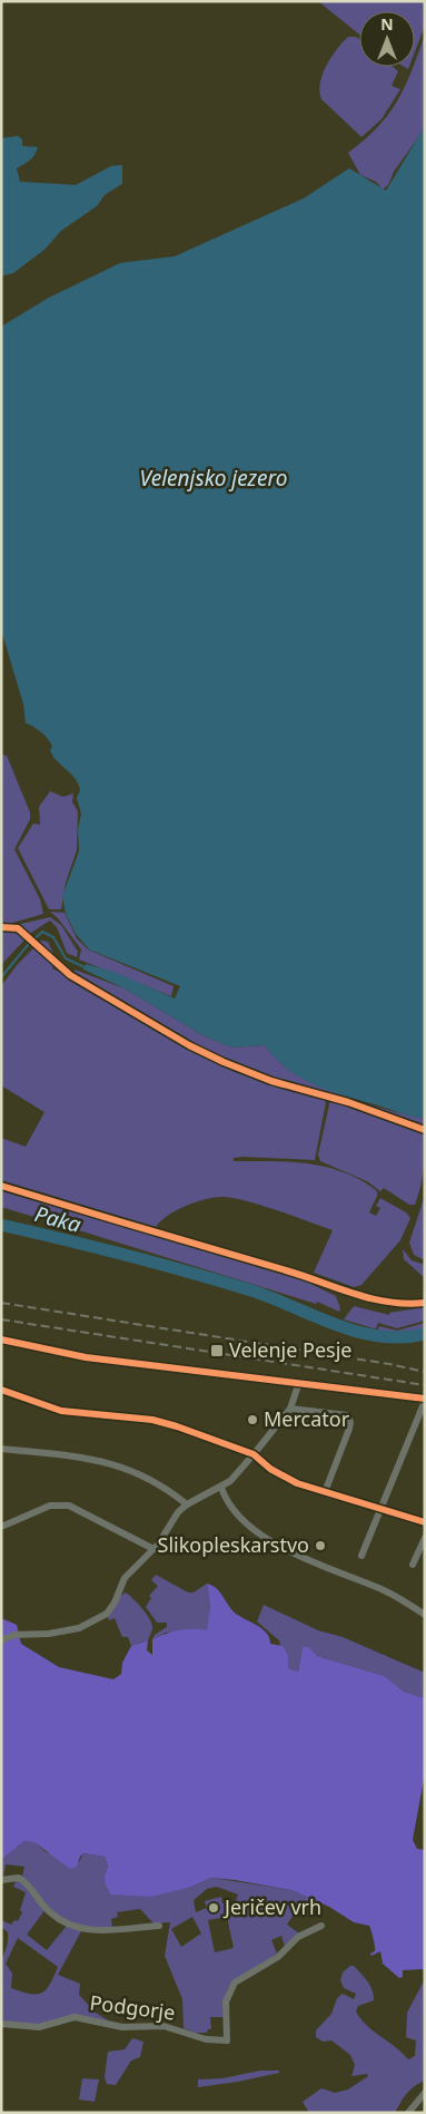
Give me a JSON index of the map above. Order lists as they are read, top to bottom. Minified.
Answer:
{"streets":{"street":["Podgorje"]},"water":["Velenjsko jezero","Paka"],"places":{"transit":["Velenje Pesje"],"other":["Mercator","Slikopleskarstvo","Jeričev vrh"]},"north":"top"}
